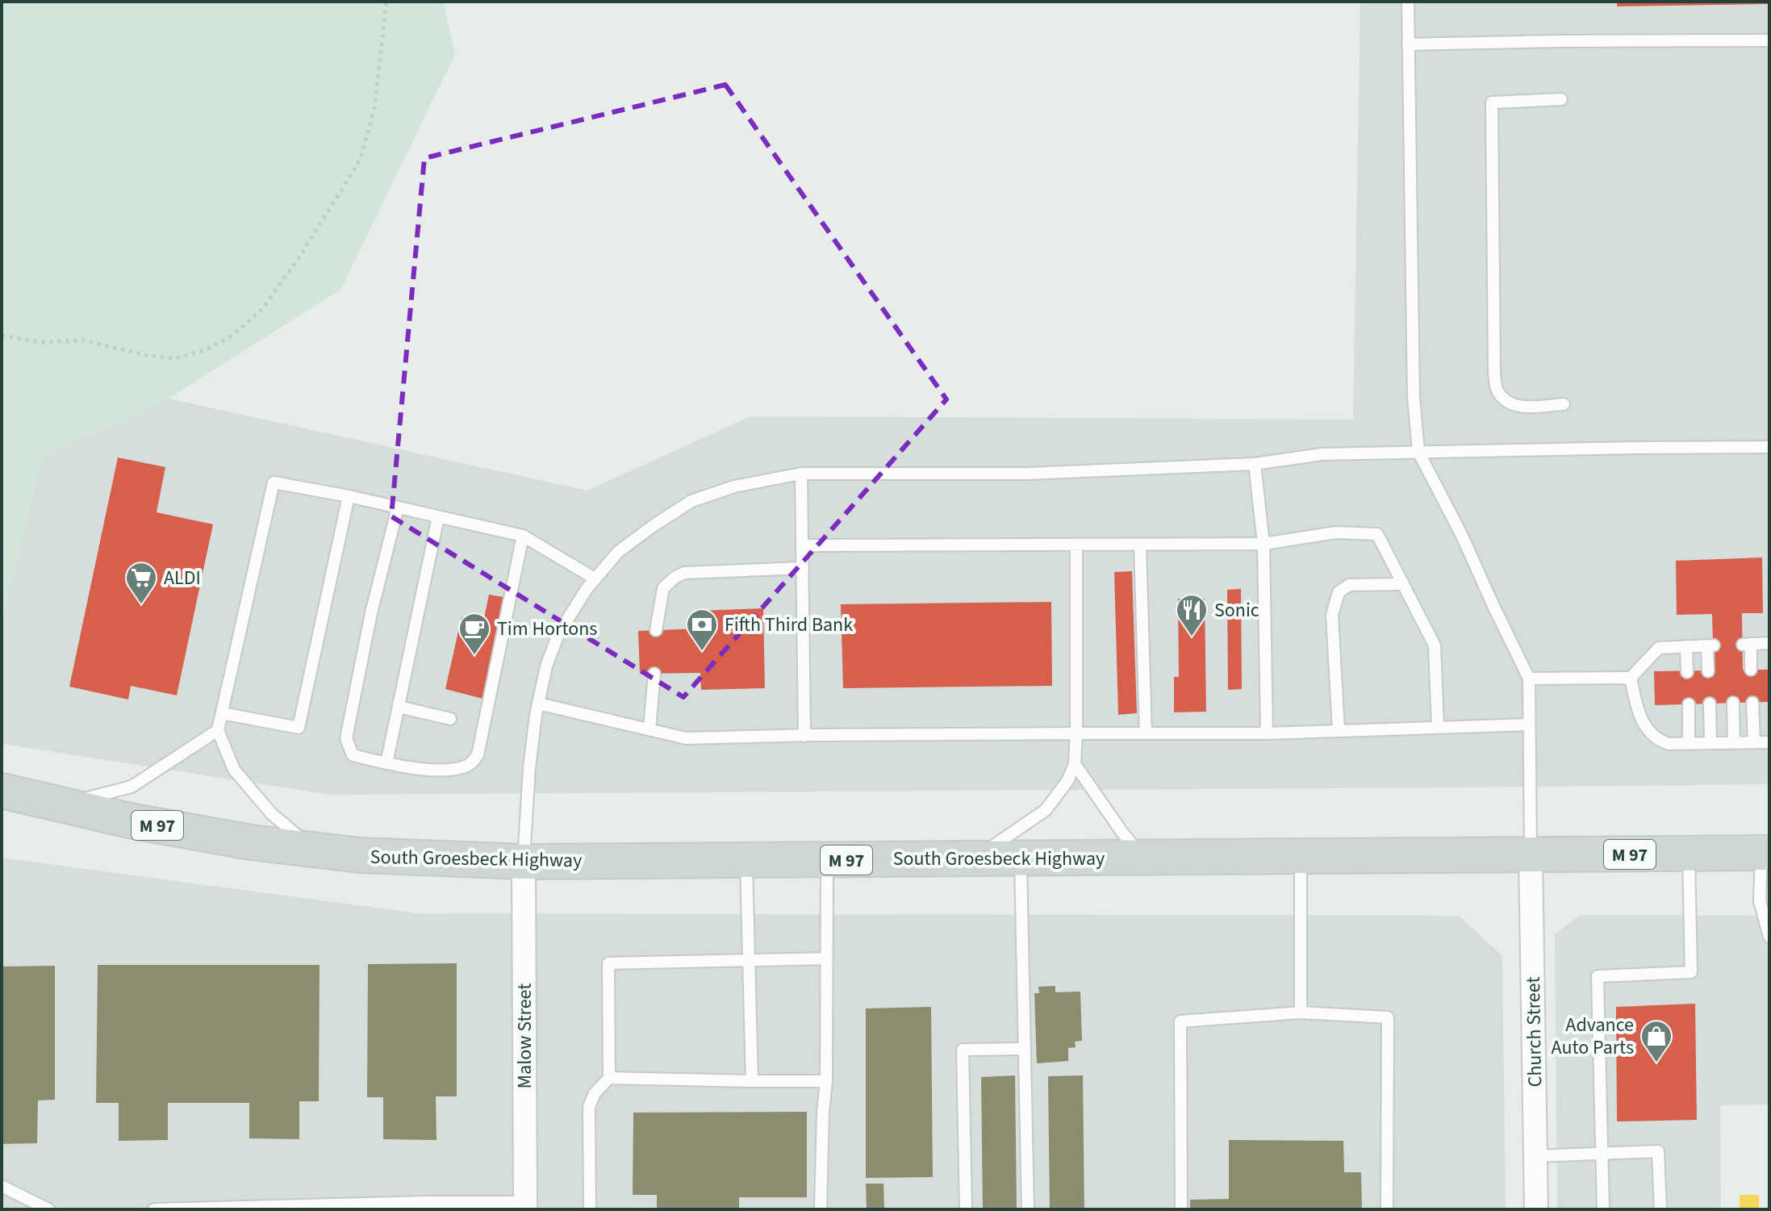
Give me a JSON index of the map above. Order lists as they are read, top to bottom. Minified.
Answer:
{"streets":{"main road":["M 97","South Groesbeck Highway"],"street":["Church Street","Malow Street"]},"crossings":[["South Groesbeck Highway","Church Street"],["South Groesbeck Highway","Malow Street"]],"places":{"supermarket":["ALDI"],"restaurant":["Sonic"],"bank":["Fifth Third Bank"],"cafe":["Tim Hortons"],"shop":["Advance Auto Parts"]}}
